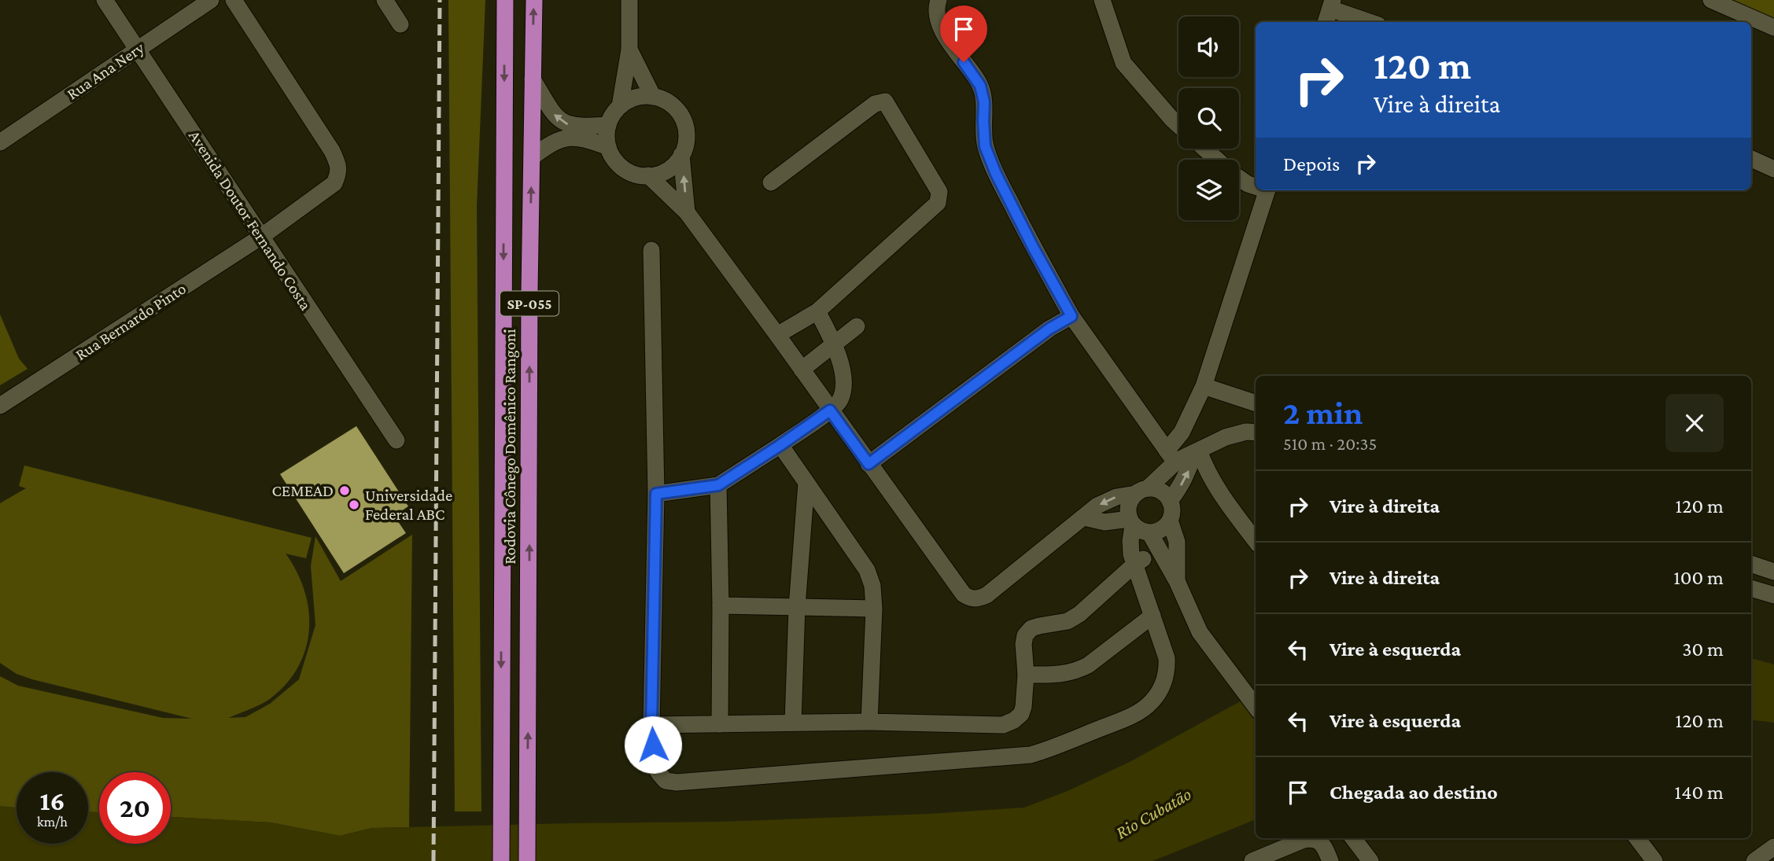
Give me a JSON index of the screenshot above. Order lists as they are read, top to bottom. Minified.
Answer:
{"streets":{"highway":["SP-055","Rodovia Cônego Domênico Rangoni"],"street":["Rua Ana Nery","Avenida Doutor Fernando Costa","Rua Bernardo Pinto"]},"crossings":[["Rua Ana Nery","Avenida Doutor Fernando Costa"],["Avenida Doutor Fernando Costa","Rua Bernardo Pinto"]],"water":["Rio Cubatão"],"places":["CEMEAD","Universidade Federal ABC"],"page":{"turn":["120 m","Vire à direita"],"then":"Depois","heading":["2 min","510 m · 20:35"],"list":[{"name":"Vire à direita","value":"120 m"},{"name":"Vire à direita","value":"100 m"},{"name":"Vire à esquerda","value":"30 m"},{"name":"Vire à esquerda","value":"120 m"},{"name":"Chegada ao destino","value":"140 m"}],"speed":"16 km/h","limit":"20"}}
